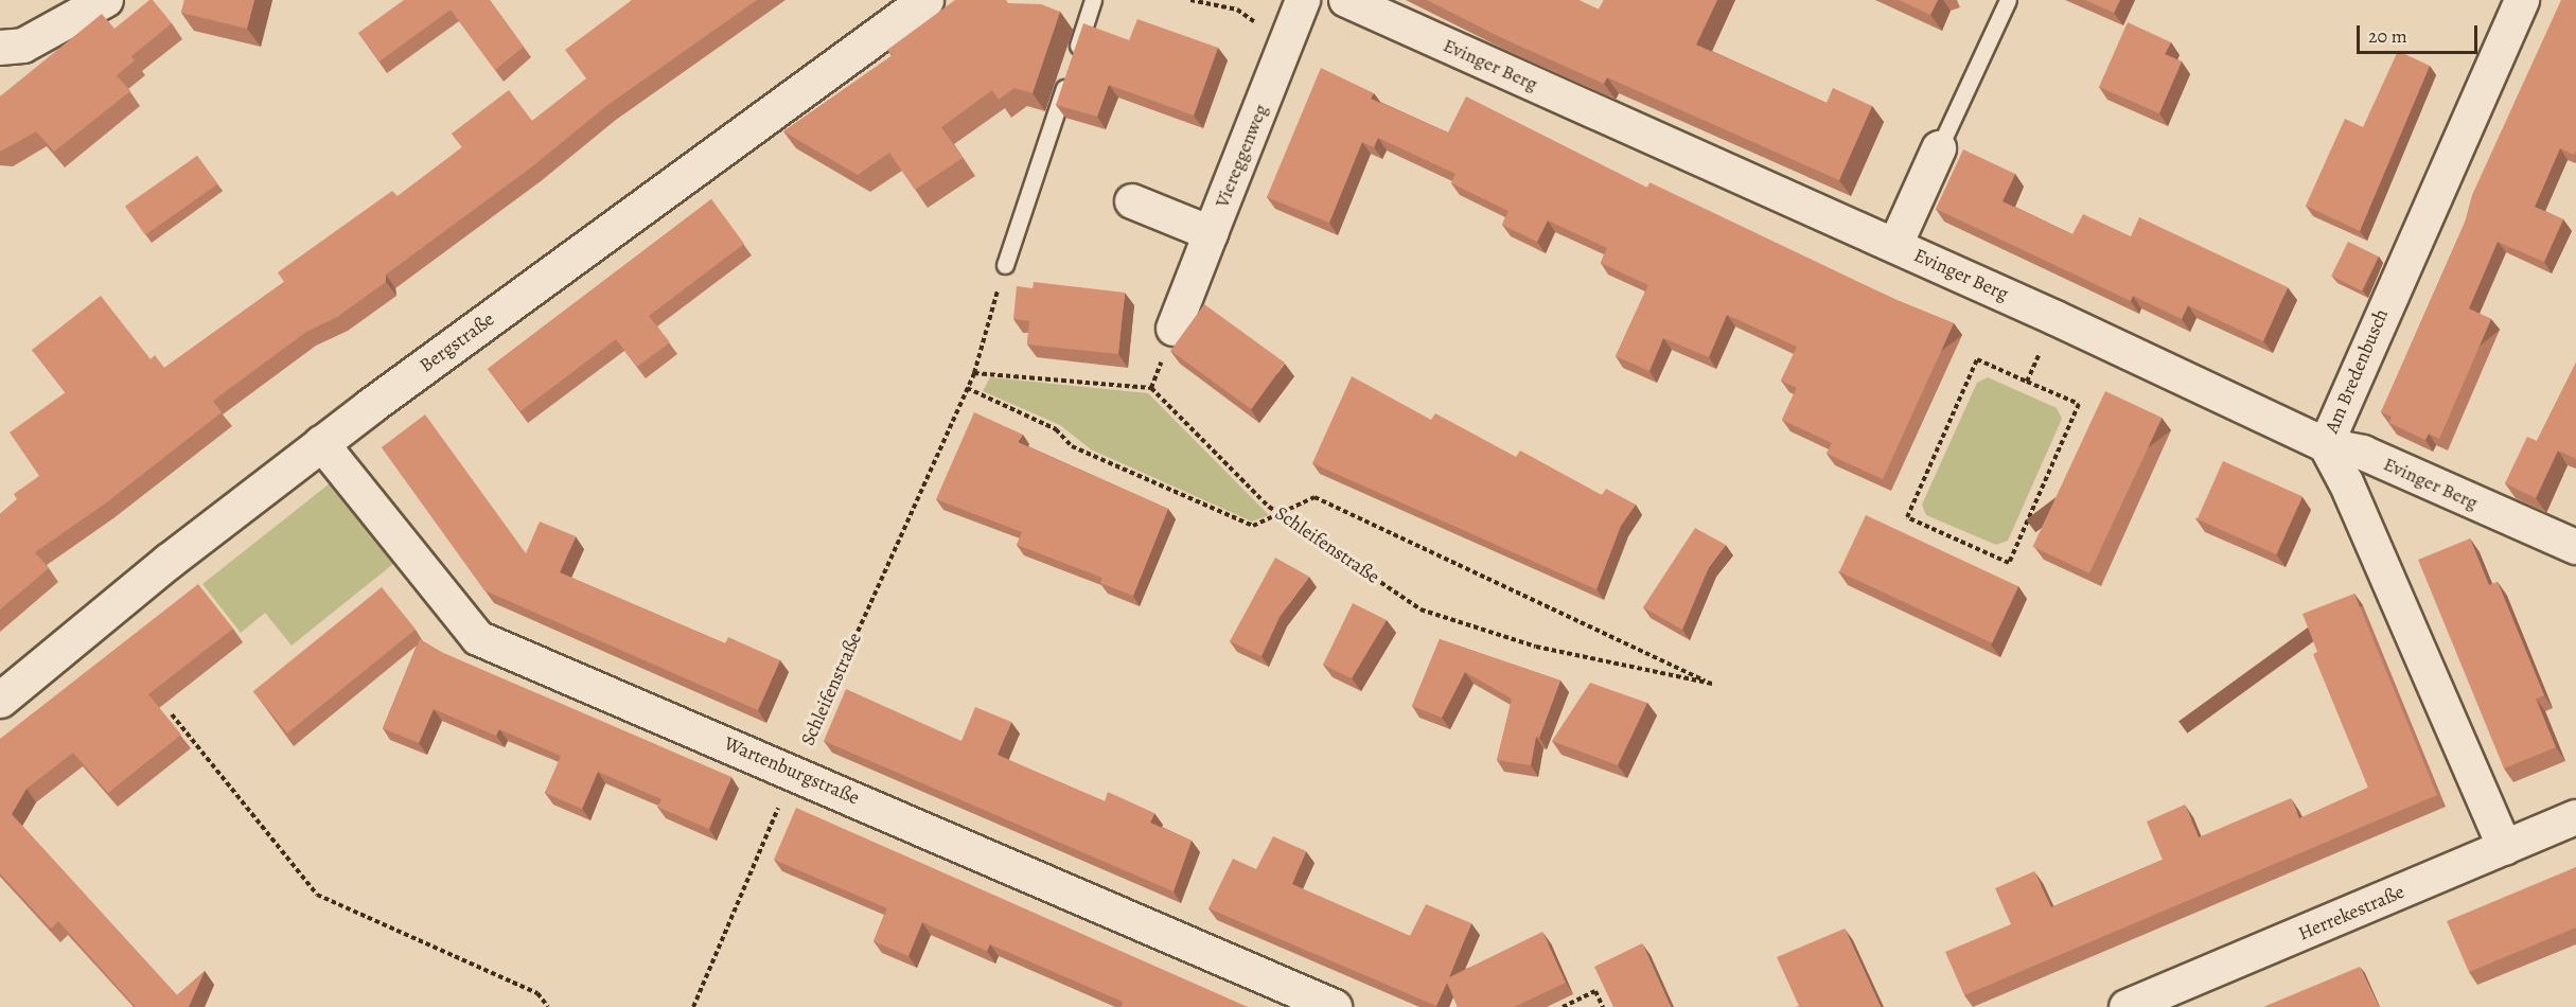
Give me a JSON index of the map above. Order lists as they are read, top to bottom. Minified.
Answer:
{"streets":{"street":["Evinger Berg","Viereggenweg","Bergstraße","Am Bredenbusch","Wartenburgstraße","Herrekestraße"],"path":["Schleifenstraße"]},"crossings":[["Evinger Berg","Am Bredenbusch"],["Bergstraße","Wartenburgstraße"],["Am Bredenbusch","Herrekestraße"],["Schleifenstraße","Wartenburgstraße"]],"scale_bar":"20 m"}
